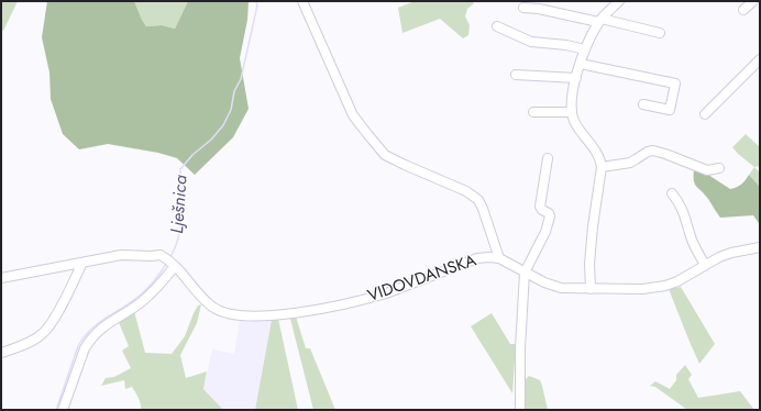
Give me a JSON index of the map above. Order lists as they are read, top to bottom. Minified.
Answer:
{"streets":{"street":["VIDOVDANSKA"]},"water":["Lješnica"]}
